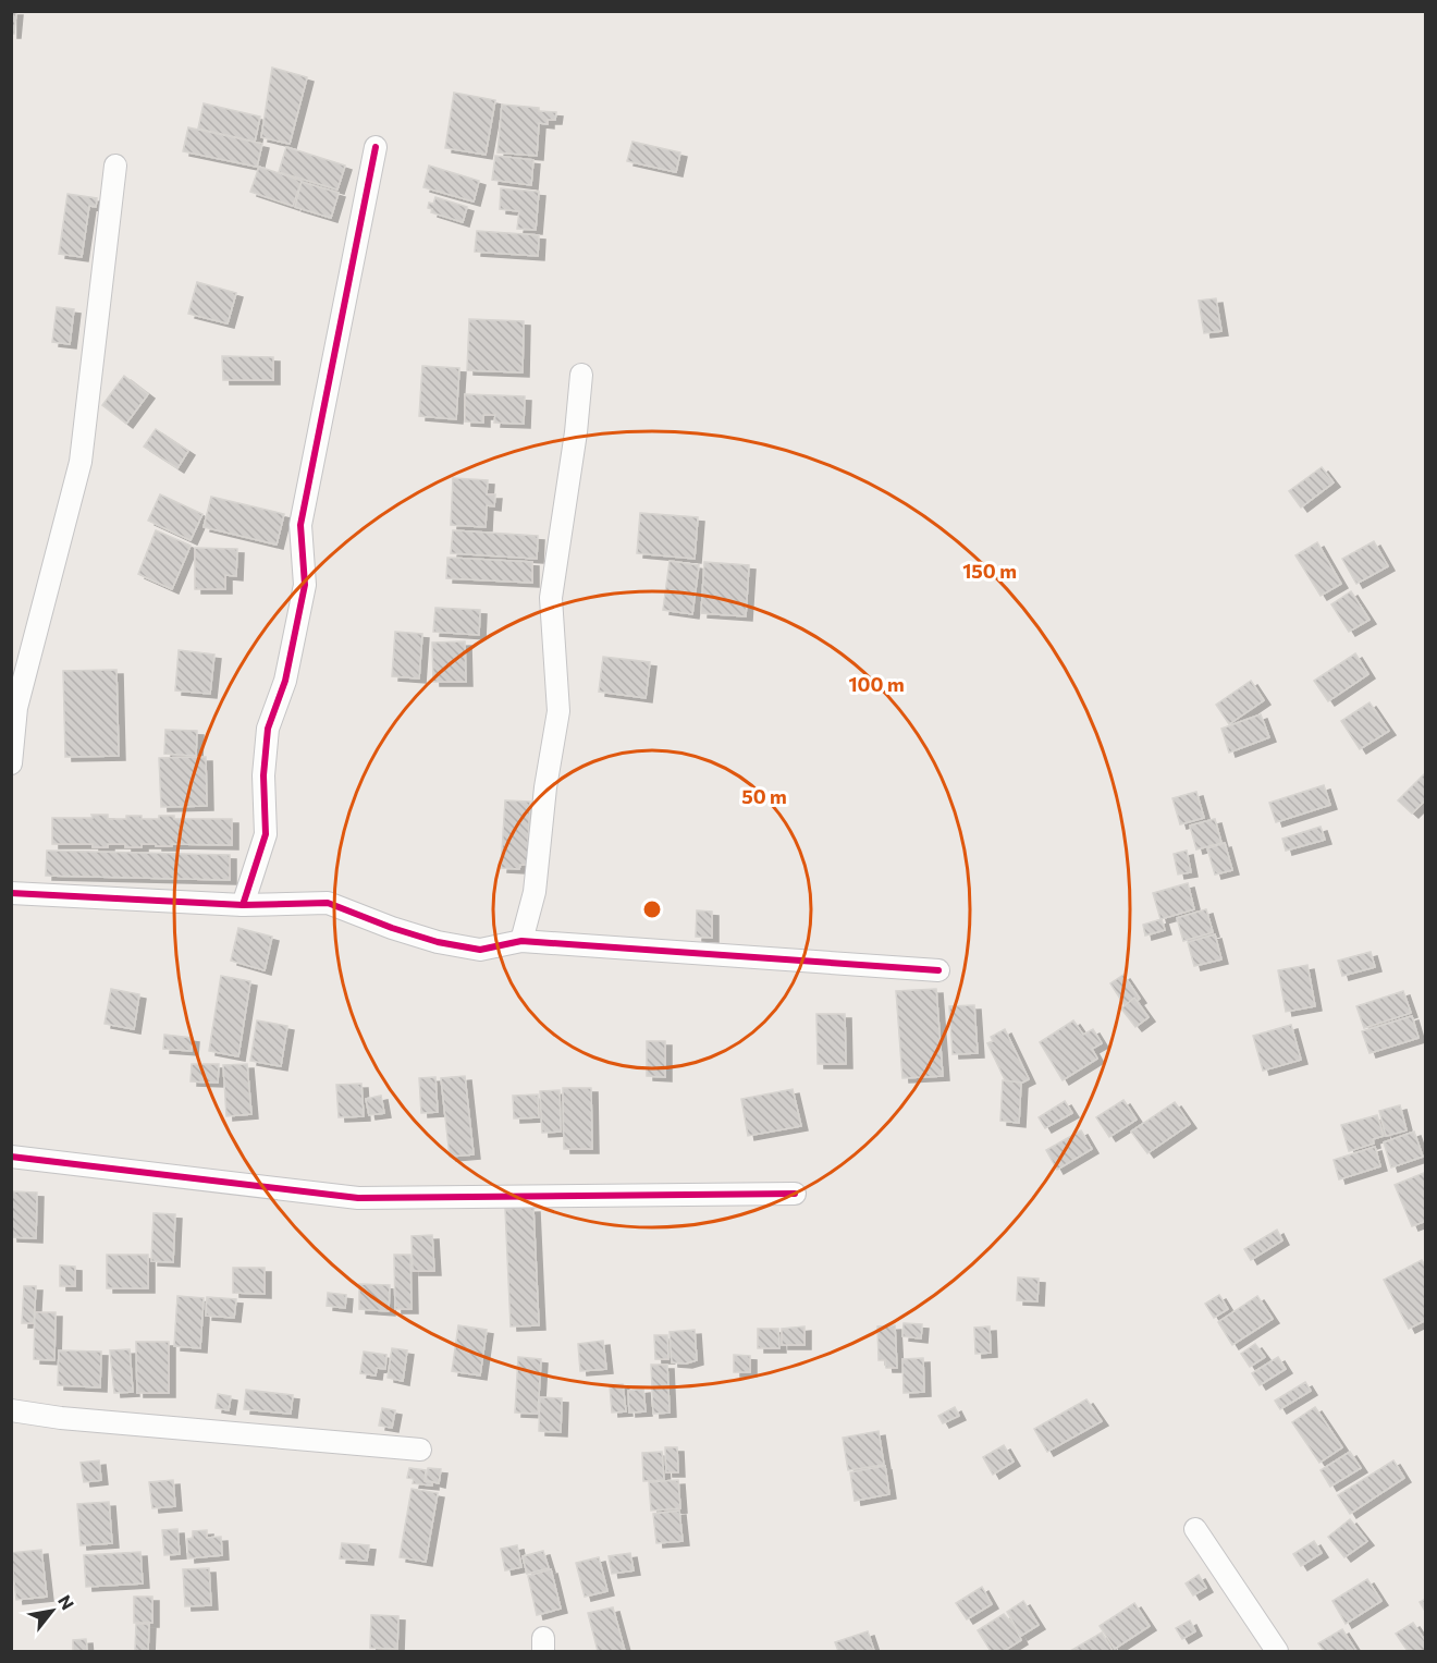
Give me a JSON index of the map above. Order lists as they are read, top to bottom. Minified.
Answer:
{"north":"top right","rings":["150 m","100 m","50 m"]}
